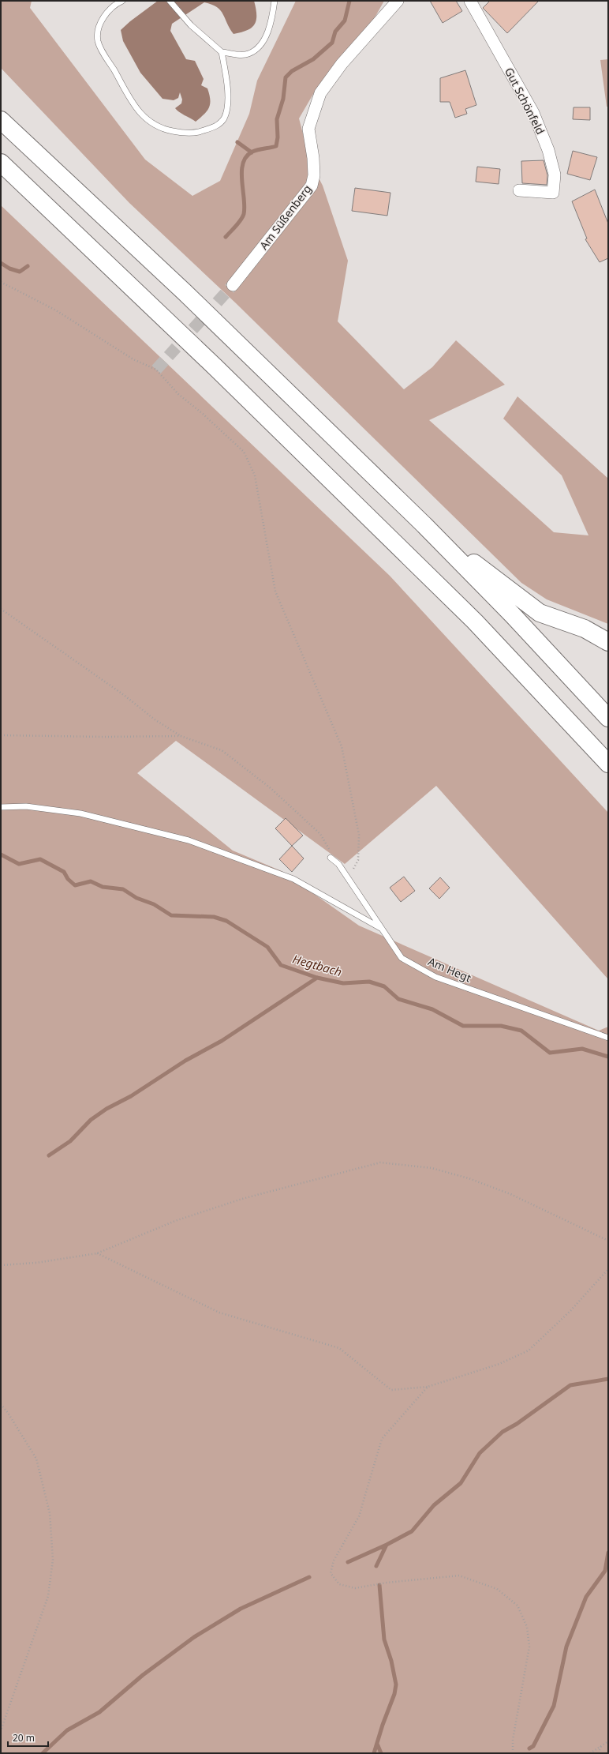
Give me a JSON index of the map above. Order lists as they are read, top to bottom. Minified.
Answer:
{"streets":{"street":["Gut Schönfeld","Am Süßenberg"],"lane":["Am Hegt"]},"water":["Hegtbach"],"scale_bar":"20 m"}
